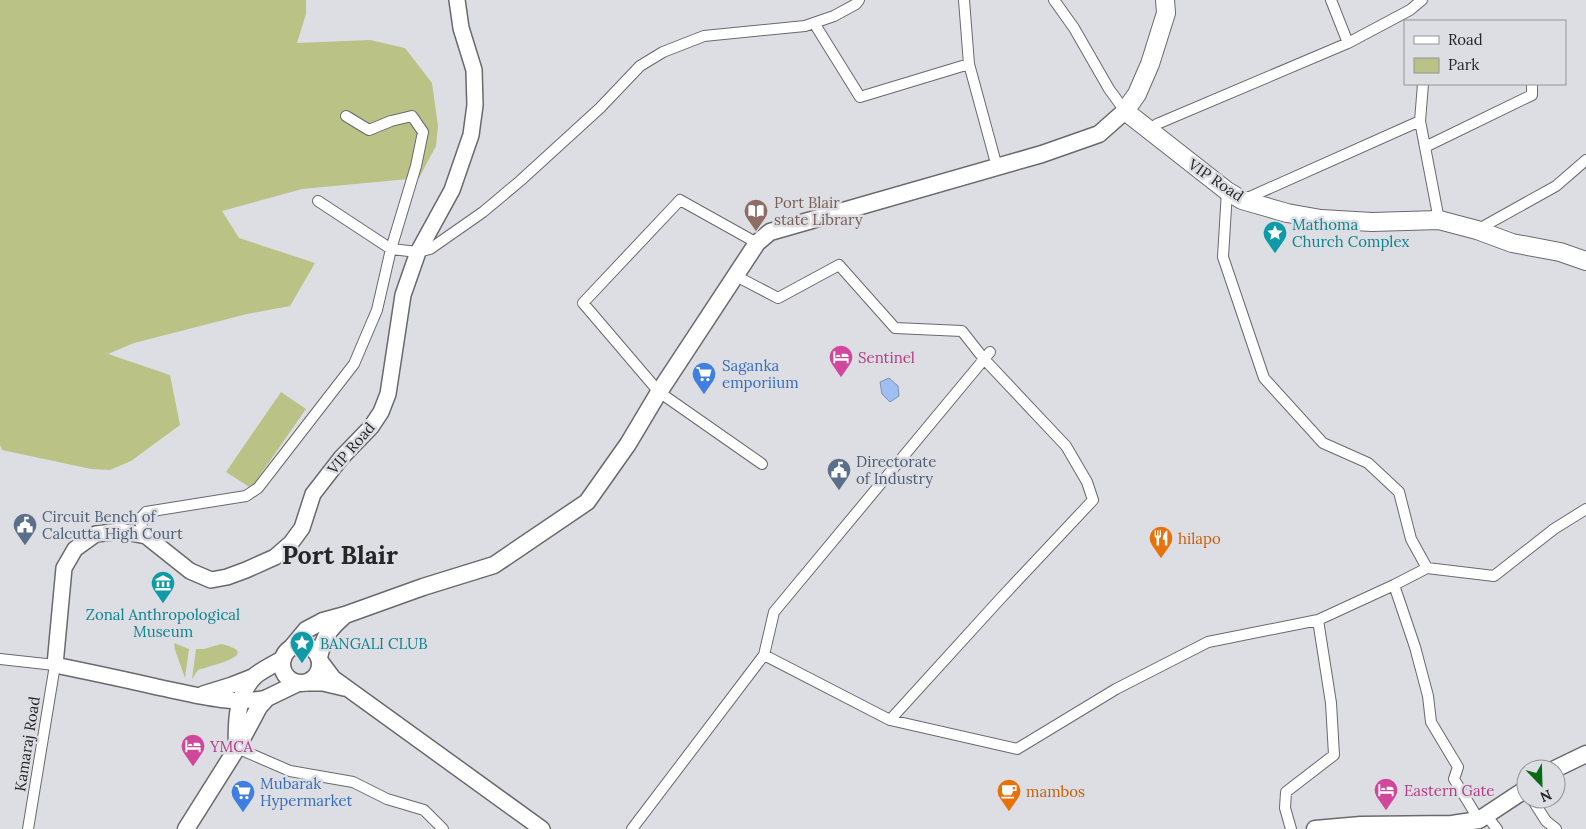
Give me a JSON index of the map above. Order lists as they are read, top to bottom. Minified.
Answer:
{"streets":{"highway":["VIP Road"],"street":["Kamaraj Road"]},"crossings":[["VIP Road","Kamaraj Road"]],"districts":["Port Blair"],"places":{"library":["Port Blair state Library"],"place":["Mathoma Church Complex","BANGALI CLUB"],"hotel":["Sentinel","YMCA","Eastern Gate"],"supermarket":["Saganka emporiium","Mubarak Hypermarket"],"public building":["Directorate of Industry","Circuit Bench of Calcutta High Court"],"restaurant":["hilapo"],"museum":["Zonal Anthropological Museum"],"cafe":["mambos"]},"legend":["Road","Park"],"north":"bottom right"}
